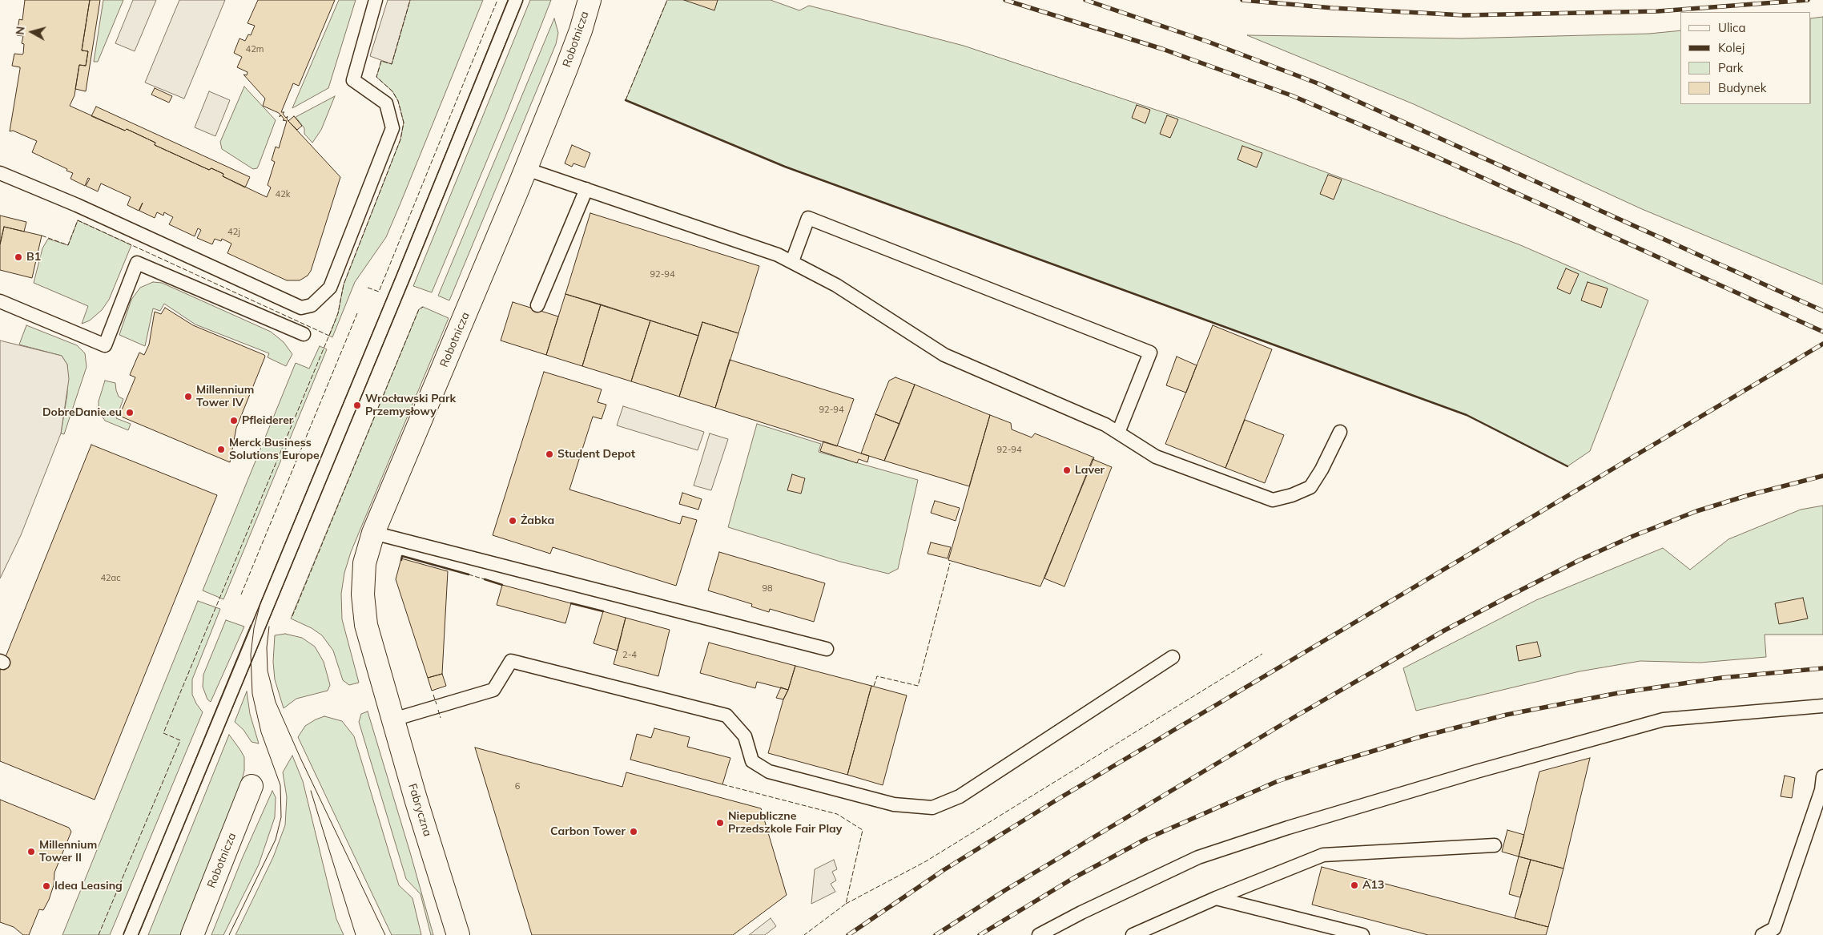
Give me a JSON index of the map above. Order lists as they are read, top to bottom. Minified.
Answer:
{"streets":{"street":["Robotnicza","Fabryczna"]},"crossings":[["Robotnicza","Fabryczna"]],"places":["B1","Millennium Tower IV","Wrocławski Park Przemysłowy","DobreDanie.eu","Pfleiderer","Merck Business Solutions Europe","Student Depot","Laver","Żabka","Niepubliczne Przedszkole Fair Play","Carbon Tower","Millennium Tower II","A13","Idea Leasing"],"house_numbers":["42m","42k","42j","92-94","92-94","92-94","42ac","98","2-4","6"],"legend":["Ulica","Kolej","Park","Budynek"],"north":"left"}
